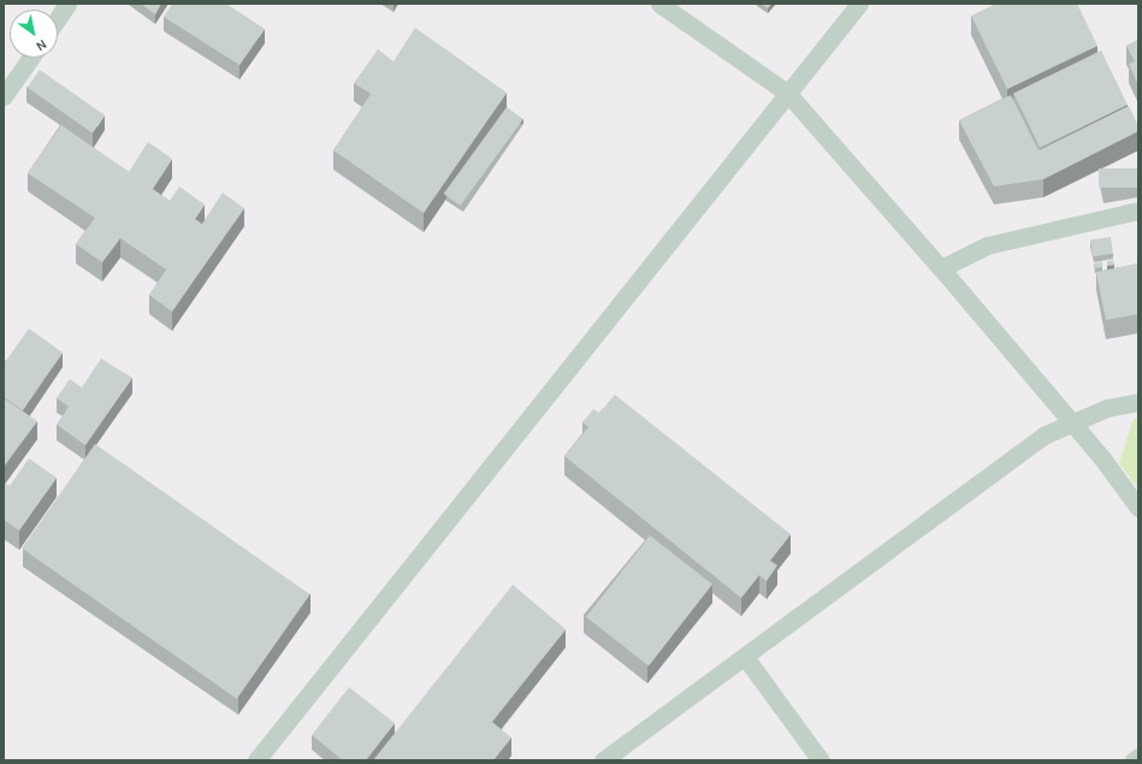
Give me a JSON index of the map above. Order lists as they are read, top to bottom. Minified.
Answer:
{"north":"bottom right"}
